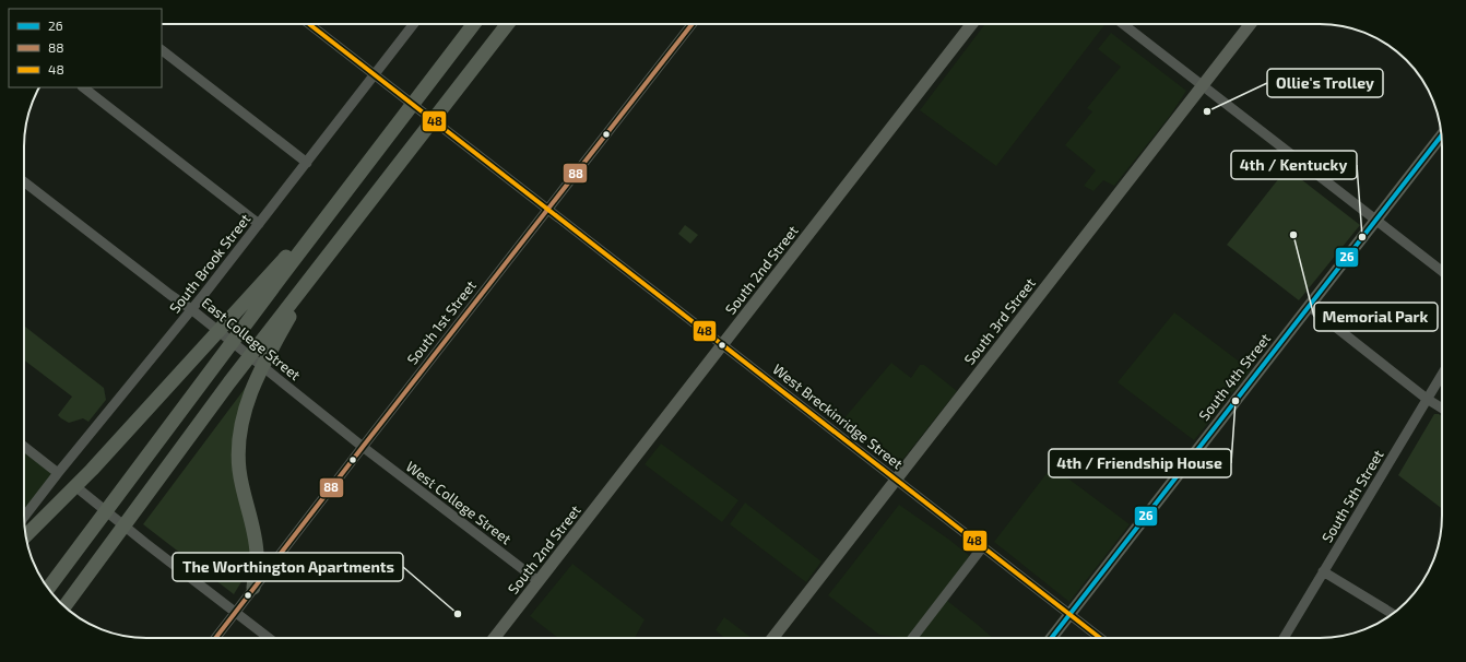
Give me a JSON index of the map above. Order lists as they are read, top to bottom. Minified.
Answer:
{"streets":{"main road":["South 2nd Street","South 3rd Street","South 4th Street"],"street":["South Brook Street","South 1st Street","East College Street","West Breckinridge Street","South 5th Street","West College Street"]},"crossings":[["South Brook Street","East College Street"],["South Brook Street","West Breckinridge Street"],["South 2nd Street","West Breckinridge Street"],["South 2nd Street","West College Street"],["South 3rd Street","West Breckinridge Street"],["South 1st Street","East College Street"],["South 1st Street","West Breckinridge Street"],["South 1st Street","West College Street"],["East College Street","West College Street"],["South 4th Street","West Breckinridge Street"]],"places":["Ollie's Trolley","Memorial Park","4th / Kentucky","4th / Friendship House","The Worthington Apartments"],"lines":["transit line 88","transit line 48","transit line 26"],"legend":["26","88","48"]}
